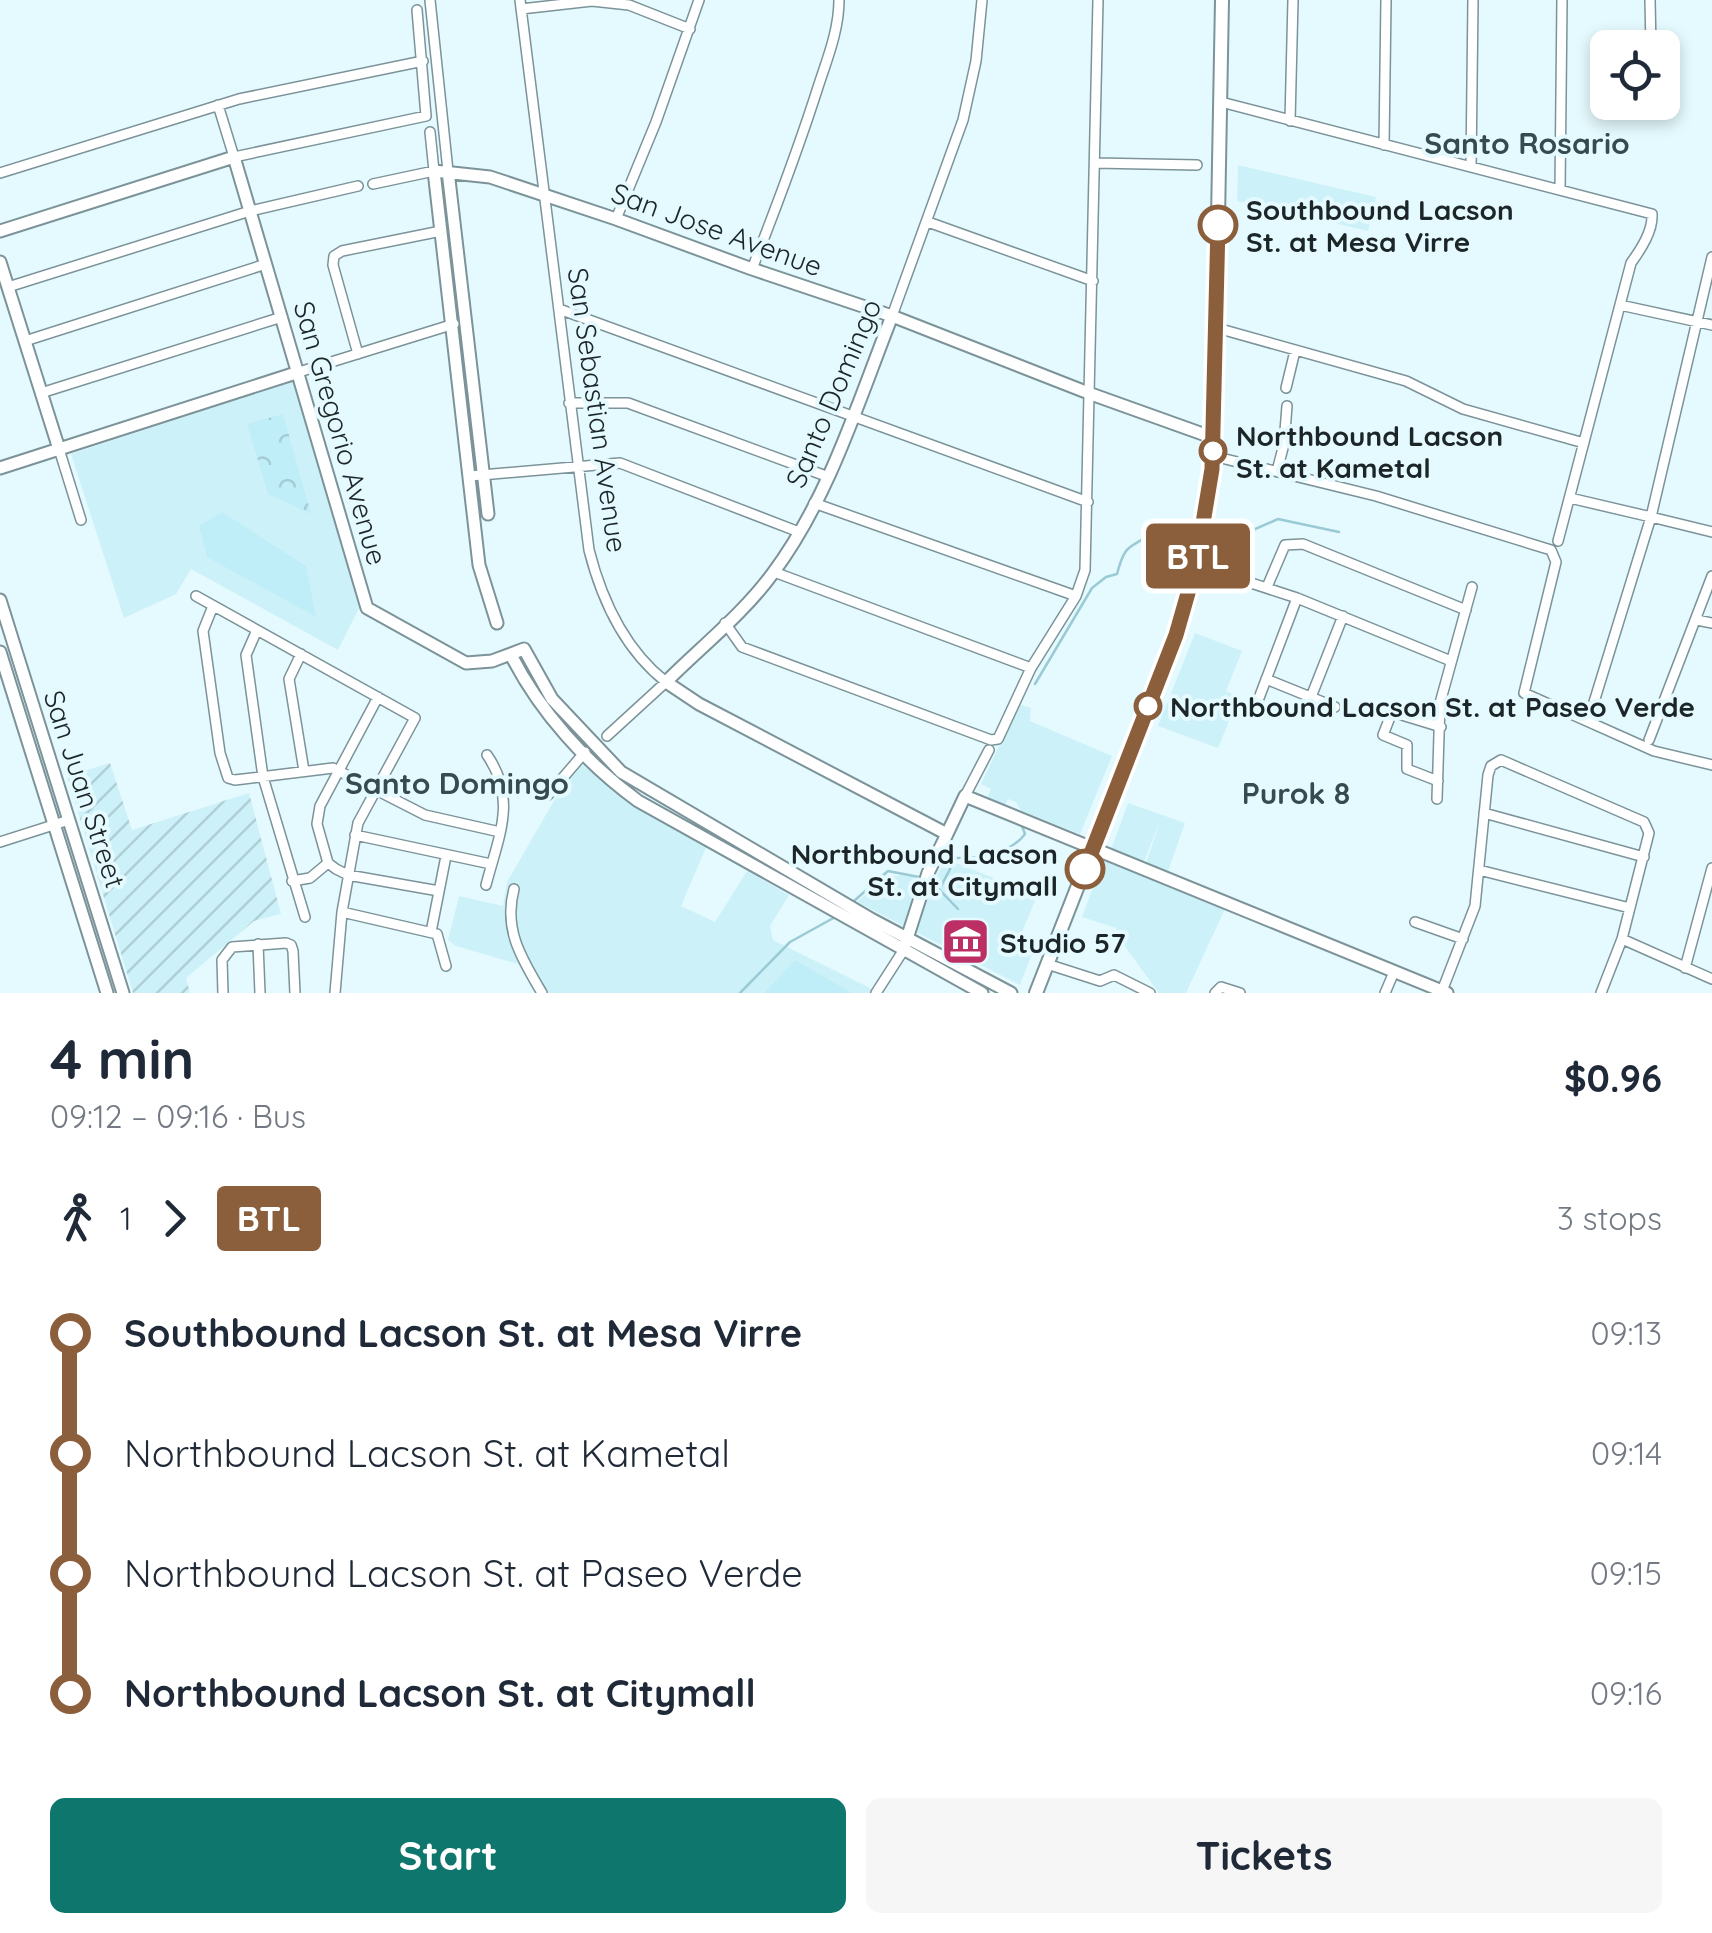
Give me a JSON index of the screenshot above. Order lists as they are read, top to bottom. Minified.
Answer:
{"streets":{"street":["San Jose Avenue","Santo Domingo","San Sebastian Avenue","San Gregorio Avenue","San Juan Street"]},"crossings":[["San Jose Avenue","Santo Domingo"],["San Jose Avenue","San Sebastian Avenue"],["Santo Domingo","San Sebastian Avenue"]],"districts":["Santo Rosario","Santo Domingo","Purok 8"],"places":{"other":["Southbound Lacson St. at Mesa Virre","Northbound Lacson St. at Kametal","Northbound Lacson St. at Paseo Verde","Northbound Lacson St. at Citymall"],"museum":["Studio 57"]},"lines":["bus line BTL"],"page":{"on_map":"BTL","heading":["4 min","09:12 – 09:16 · Bus","$0.96"],"legs":["1","BTL","3 stops"],"list":[{"name":"Southbound Lacson St. at Mesa Virre","value":"09:13"},{"name":"Northbound Lacson St. at Kametal","value":"09:14"},{"name":"Northbound Lacson St. at Paseo Verde","value":"09:15"},{"name":"Northbound Lacson St. at Citymall","value":"09:16"}],"buttons":["Start","Tickets"]}}
